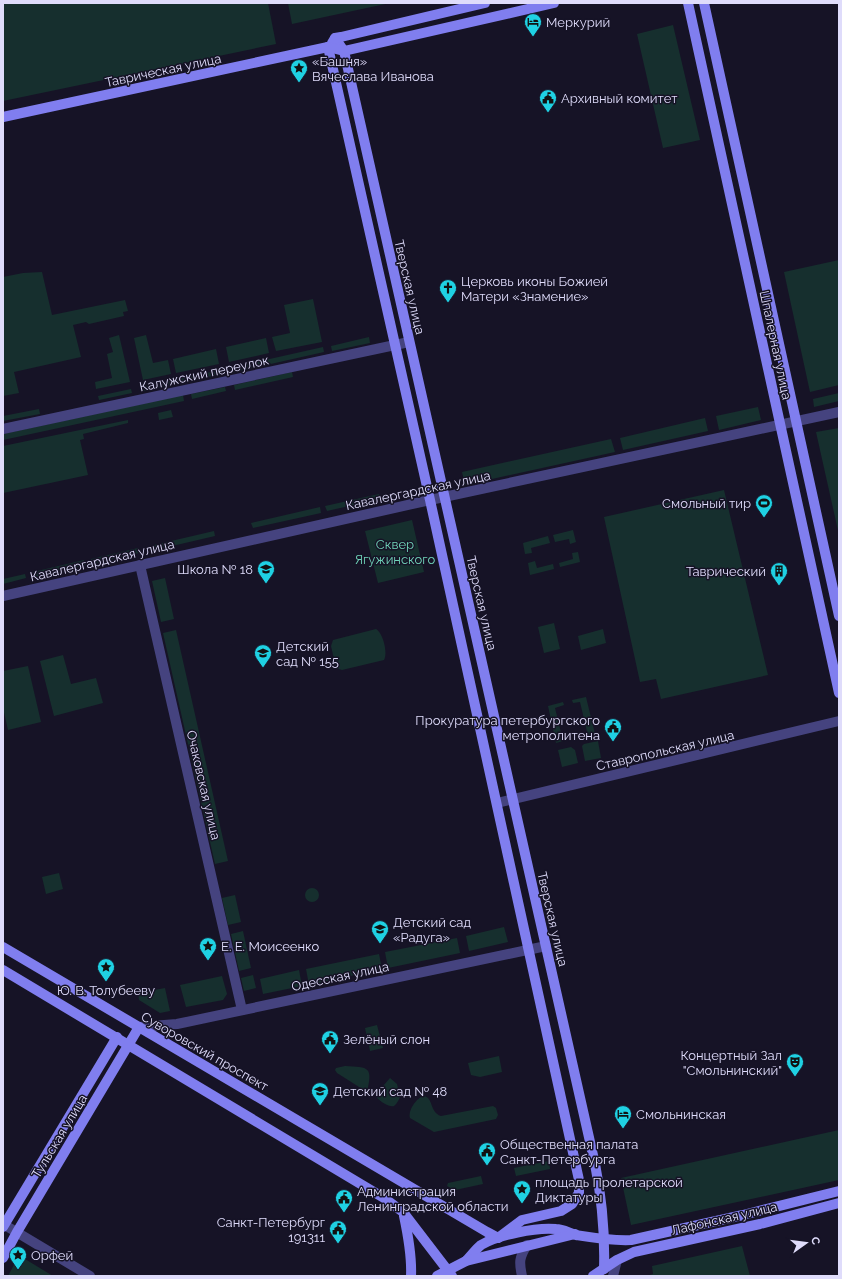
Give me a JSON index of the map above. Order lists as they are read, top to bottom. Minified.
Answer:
{"streets":{"street":["Таврическая улица","Тверская улица","Шпалерная улица","Калужский переулок","Кавалергардская улица","Ставропольская улица","Очаковская улица","Одесская улица","Суворовский проспект","Тульская улица","Лафонская улица"]},"crossings":[["Таврическая улица","Тверская улица"],["Тверская улица","Калужский переулок"],["Тверская улица","Кавалергардская улица"],["Тверская улица","Ставропольская улица"],["Тверская улица","Одесская улица"],["Тверская улица","Суворовский проспект"],["Тверская улица","Лафонская улица"],["Шпалерная улица","Кавалергардская улица"],["Кавалергардская улица","Очаковская улица"],["Очаковская улица","Одесская улица"],["Одесская улица","Суворовский проспект"],["Одесская улица","Тульская улица"],["Суворовский проспект","Тульская улица"]],"parks":["Сквер Ягужинского"],"places":{"hotel":["Меркурий","Смольнинская"],"place":["«Башня» Вячеслава Иванова","Е. Е. Моисеенко","Ю. В. Толубееву","площадь Пролетарской Диктатуры","Орфей"],"public building":["Архивный комитет","Прокуратура петербургского метрополитена","Зелёный слон","Общественная палата Санкт-Петербурга","Администрация Ленинградской области","Санкт-Петербург 191311"],"church":["Церковь иконы Божией Матери «Знамение»"],"sports":["Смольный тир"],"school or university":["Школа № 18","Детский сад № 155","Детский сад «Радуга»","Детский сад № 48"],"building":["Таврический"],"theatre":["Концертный Зал \"Смольнинский\""]},"north":"right"}
